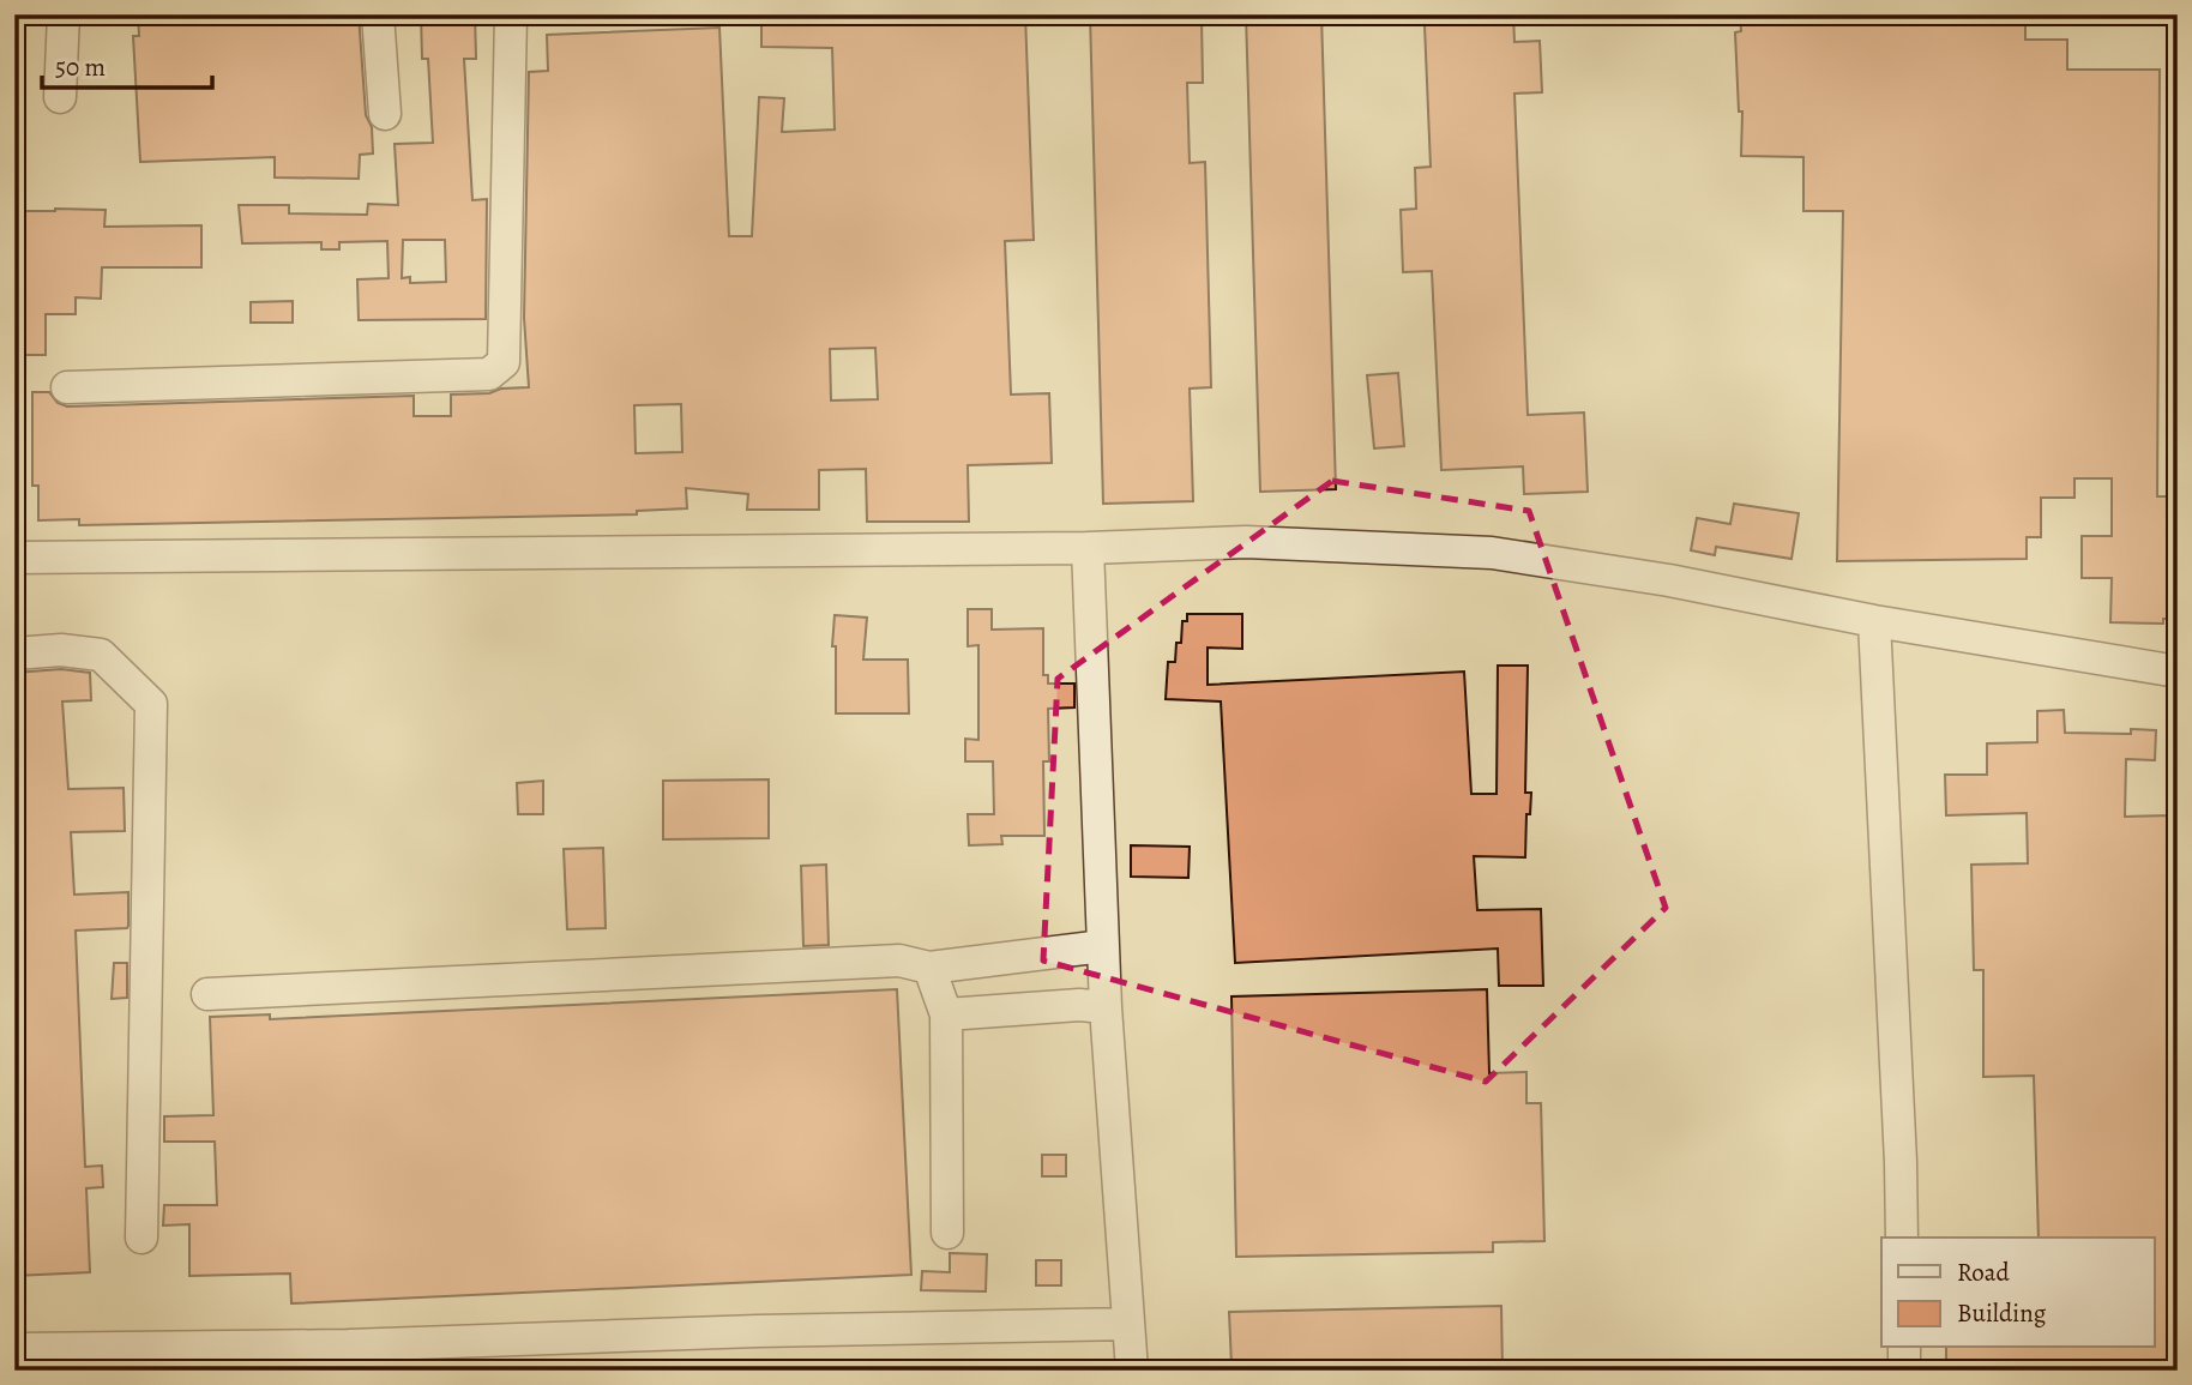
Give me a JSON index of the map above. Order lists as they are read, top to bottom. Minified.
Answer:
{"legend":["Road","Building"],"scale_bar":"50 m"}
